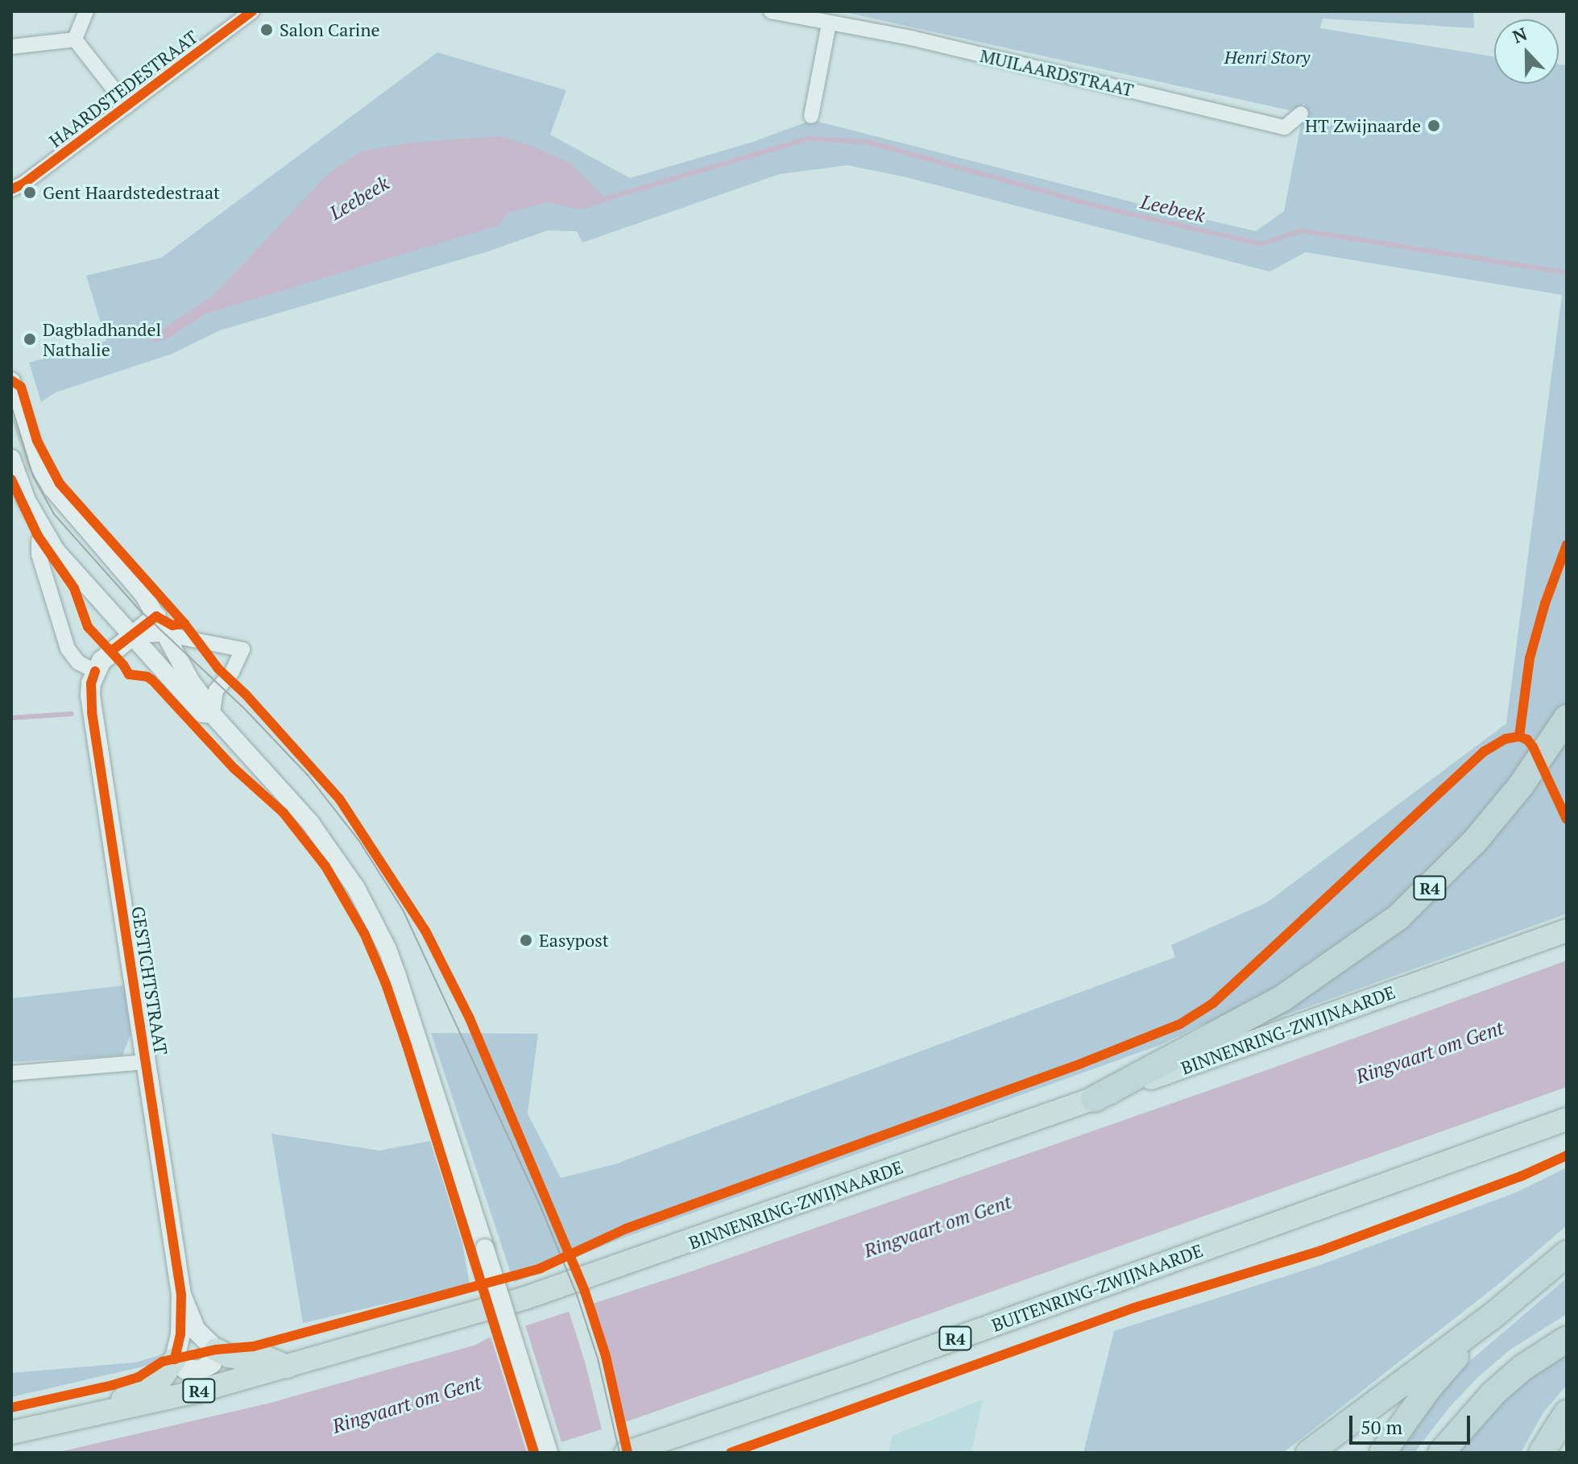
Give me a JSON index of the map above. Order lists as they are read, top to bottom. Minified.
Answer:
{"streets":{"highway":["R4","BINNENRING-ZWIJNAARDE","BUITENRING-ZWIJNAARDE"],"main road":["GESTICHTSTRAAT"],"street":["MUILAARDSTRAAT","HAARDSTEDESTRAAT"]},"crossings":[["R4","BINNENRING-ZWIJNAARDE"]],"water":["Leebeek","Ringvaart om Gent"],"parks":["Henri Story"],"places":["Salon Carine","HT Zwijnaarde","Gent Haardstedestraat","Dagbladhandel Nathalie","Easypost"],"scale_bar":"50 m","north":"top"}
